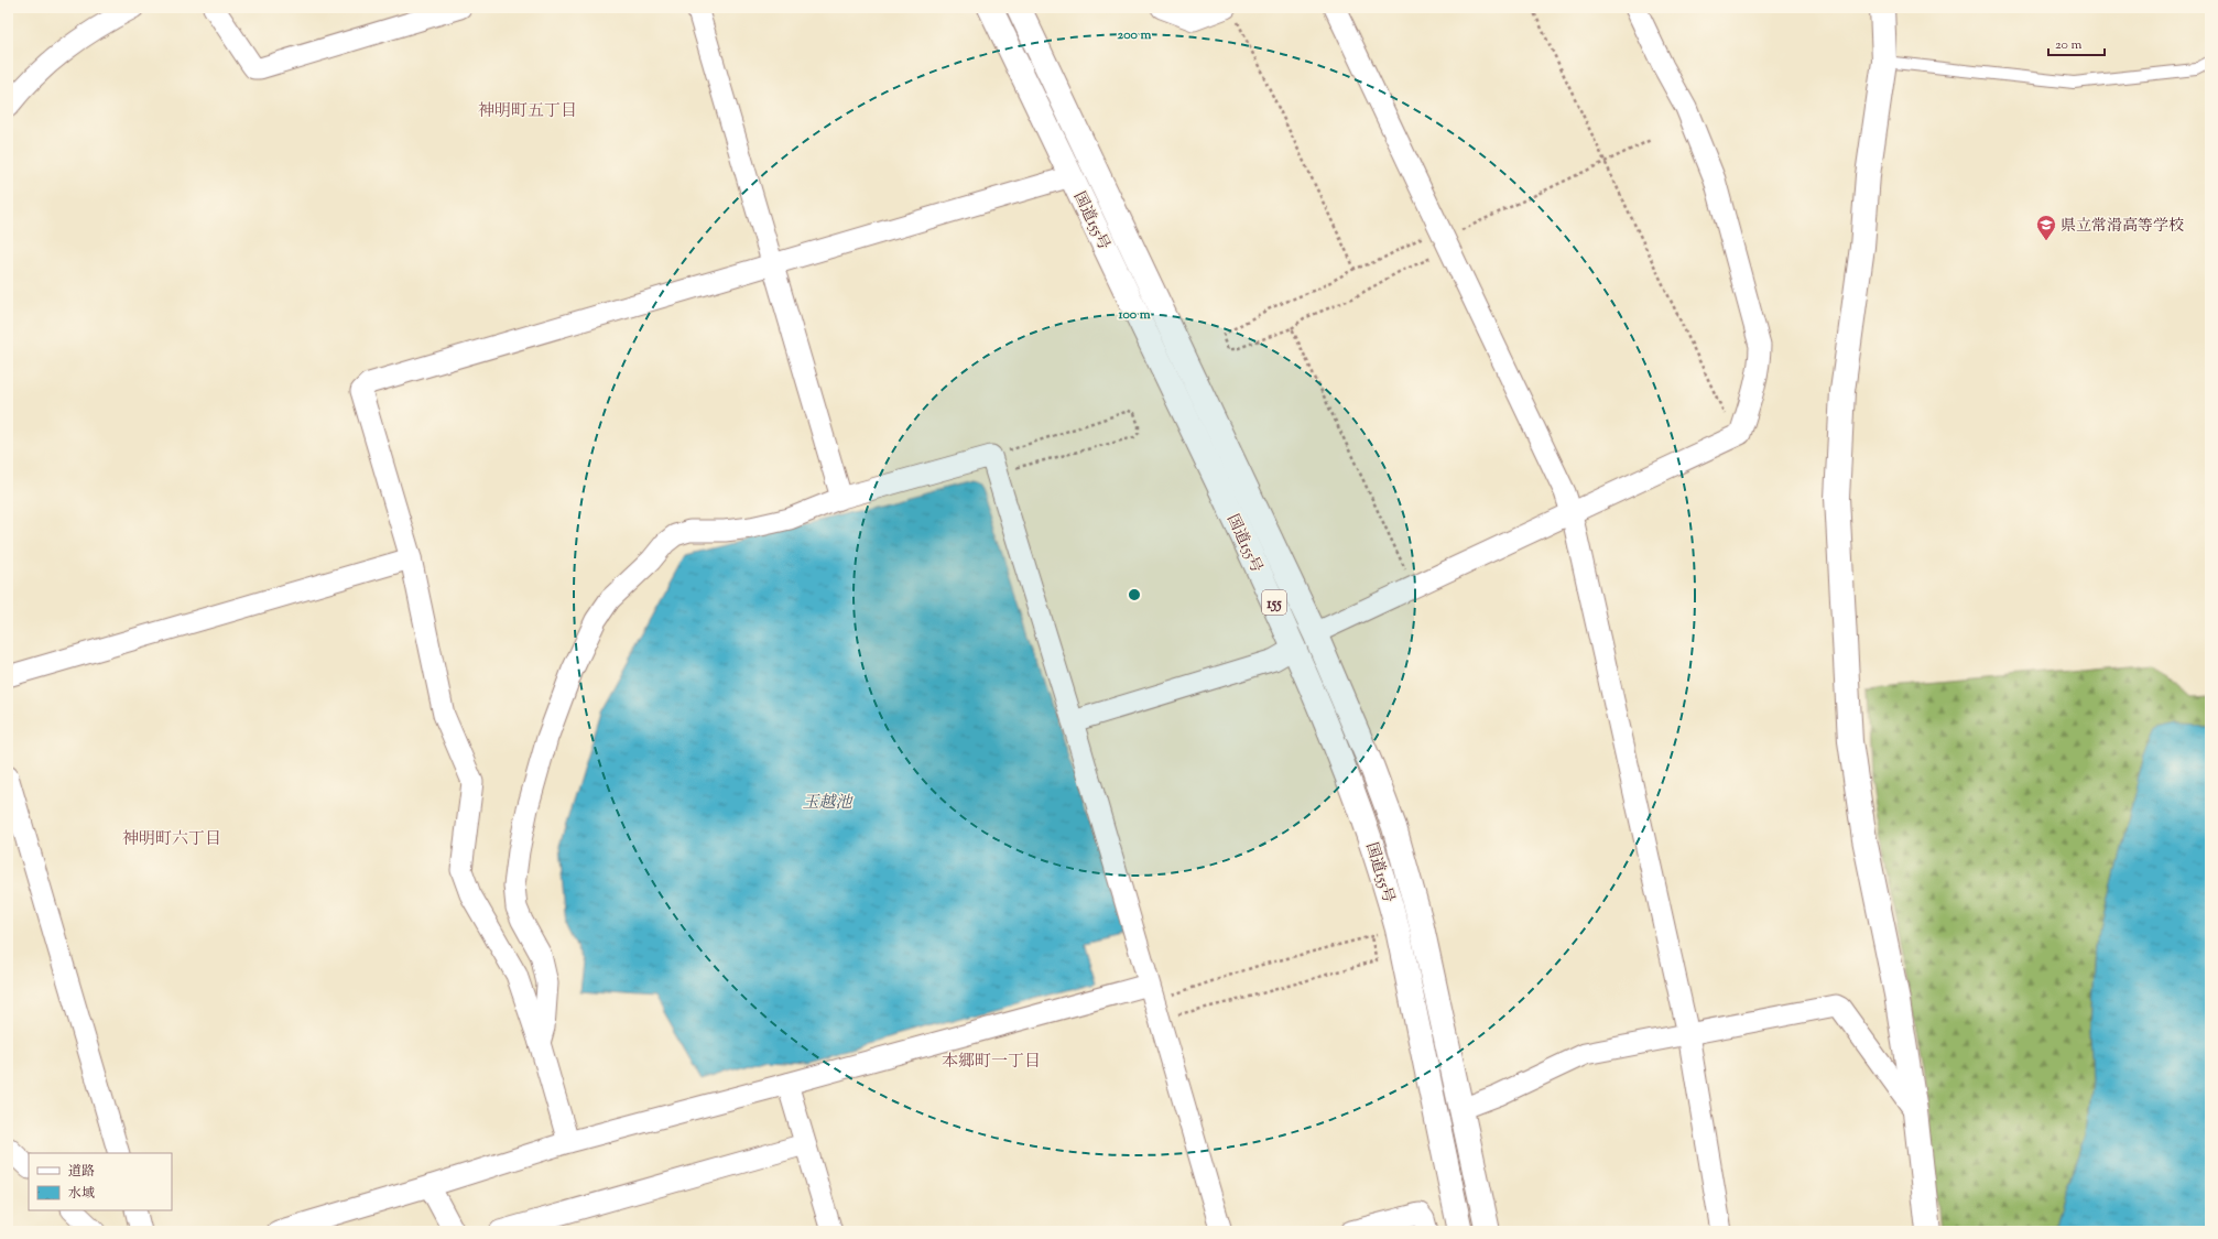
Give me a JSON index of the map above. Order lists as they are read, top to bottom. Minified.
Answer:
{"streets":{"main road":["国道155号","155"]},"districts":["神明町五丁目","神明町六丁目","本郷町一丁目"],"water":["玉越池"],"places":{"school or university":["県立常滑高等学校"]},"legend":["道路","水域"],"scale_bar":"20 m","rings":["200 m","100 m"]}
